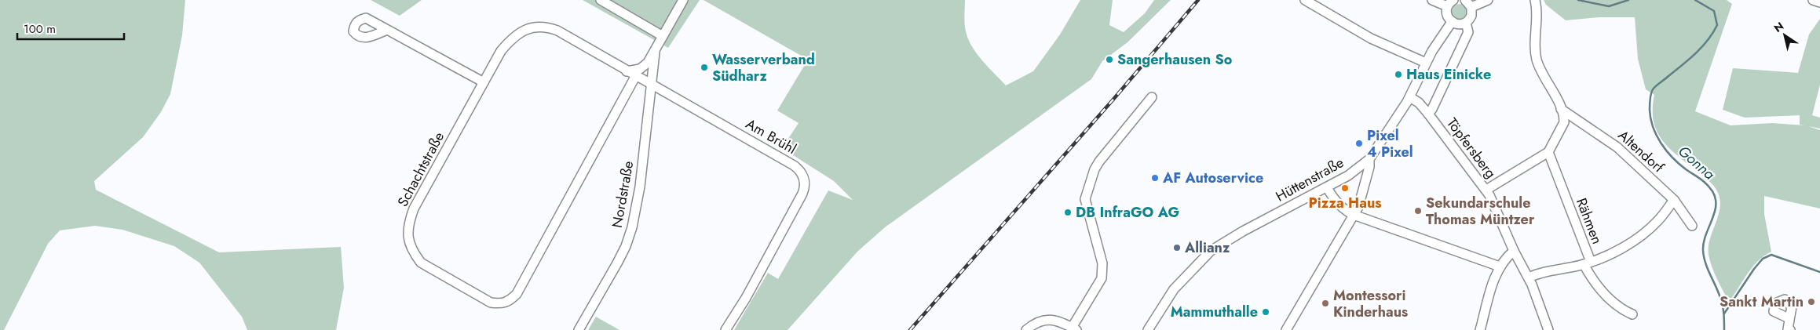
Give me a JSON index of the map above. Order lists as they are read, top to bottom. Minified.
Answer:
{"streets":{"street":["Am Brühl","Töpfersberg","Altendorf","Schachtstraße","Hüttenstraße","Nordstraße","Rähmen"]},"crossings":[["Am Brühl","Schachtstraße"],["Am Brühl","Nordstraße"],["Töpfersberg","Hüttenstraße"],["Töpfersberg","Rähmen"],["Schachtstraße","Nordstraße"]],"water":["Gonna"],"places":["Sangerhausen So","Wasserverband Südharz","Haus Einicke","Pixel 4 Pixel","AF Autoservice","Pizza Haus","Sekundarschule Thomas Müntzer","DB InfraGO AG","Allianz","Sankt Martin","Montessori Kinderhaus","Mammuthalle"],"scale_bar":"100 m","north":"top left"}
